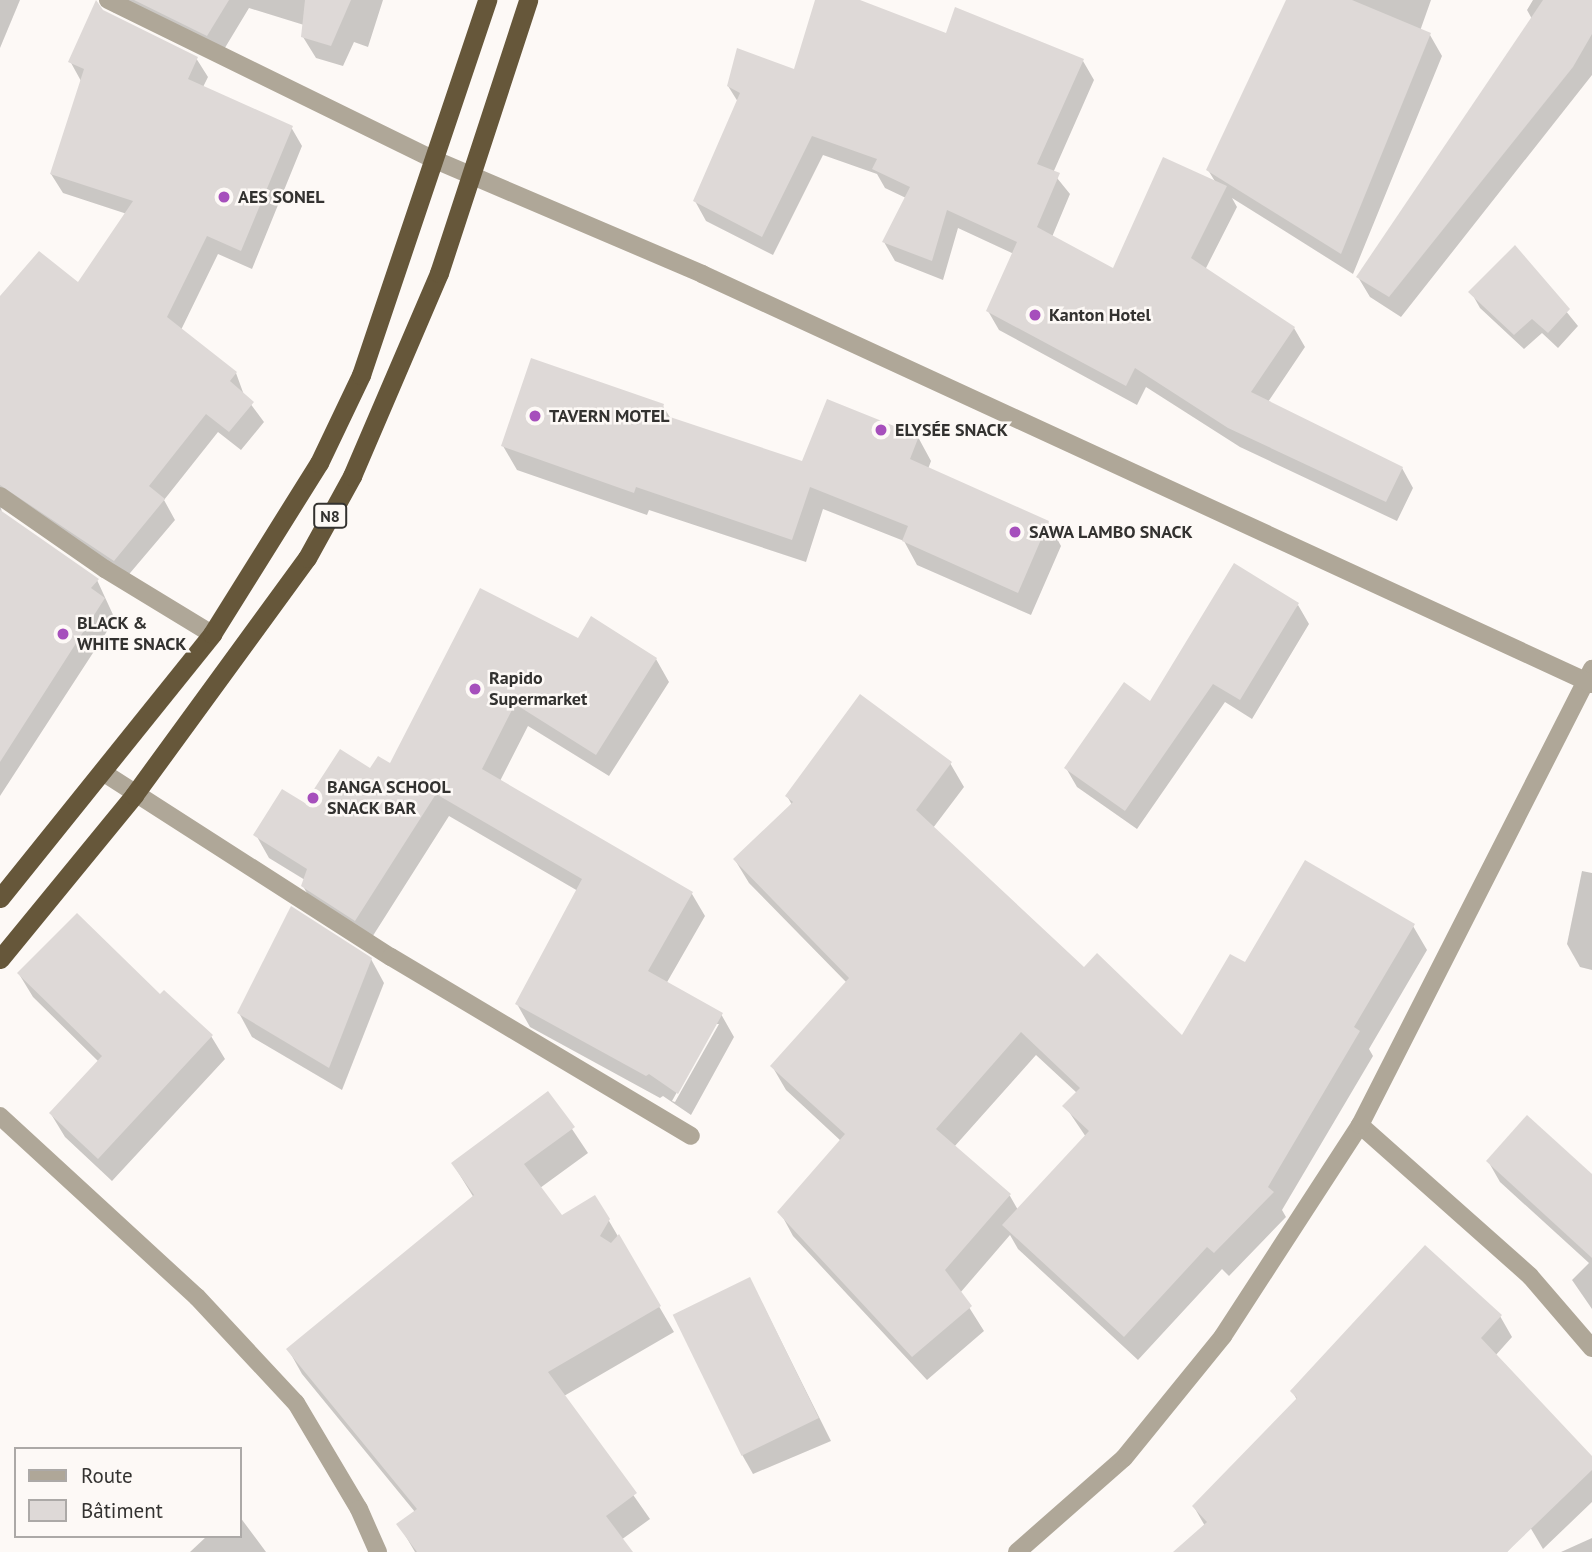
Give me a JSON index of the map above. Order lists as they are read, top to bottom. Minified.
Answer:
{"streets":{"highway":["N8"]},"places":["AES SONEL","Kanton Hotel","TAVERN MOTEL","ELYSÉE SNACK","SAWA LAMBO SNACK","BLACK & WHITE SNACK","Rapido Supermarket","BANGA SCHOOL SNACK BAR"],"legend":["Route","Bâtiment"]}
